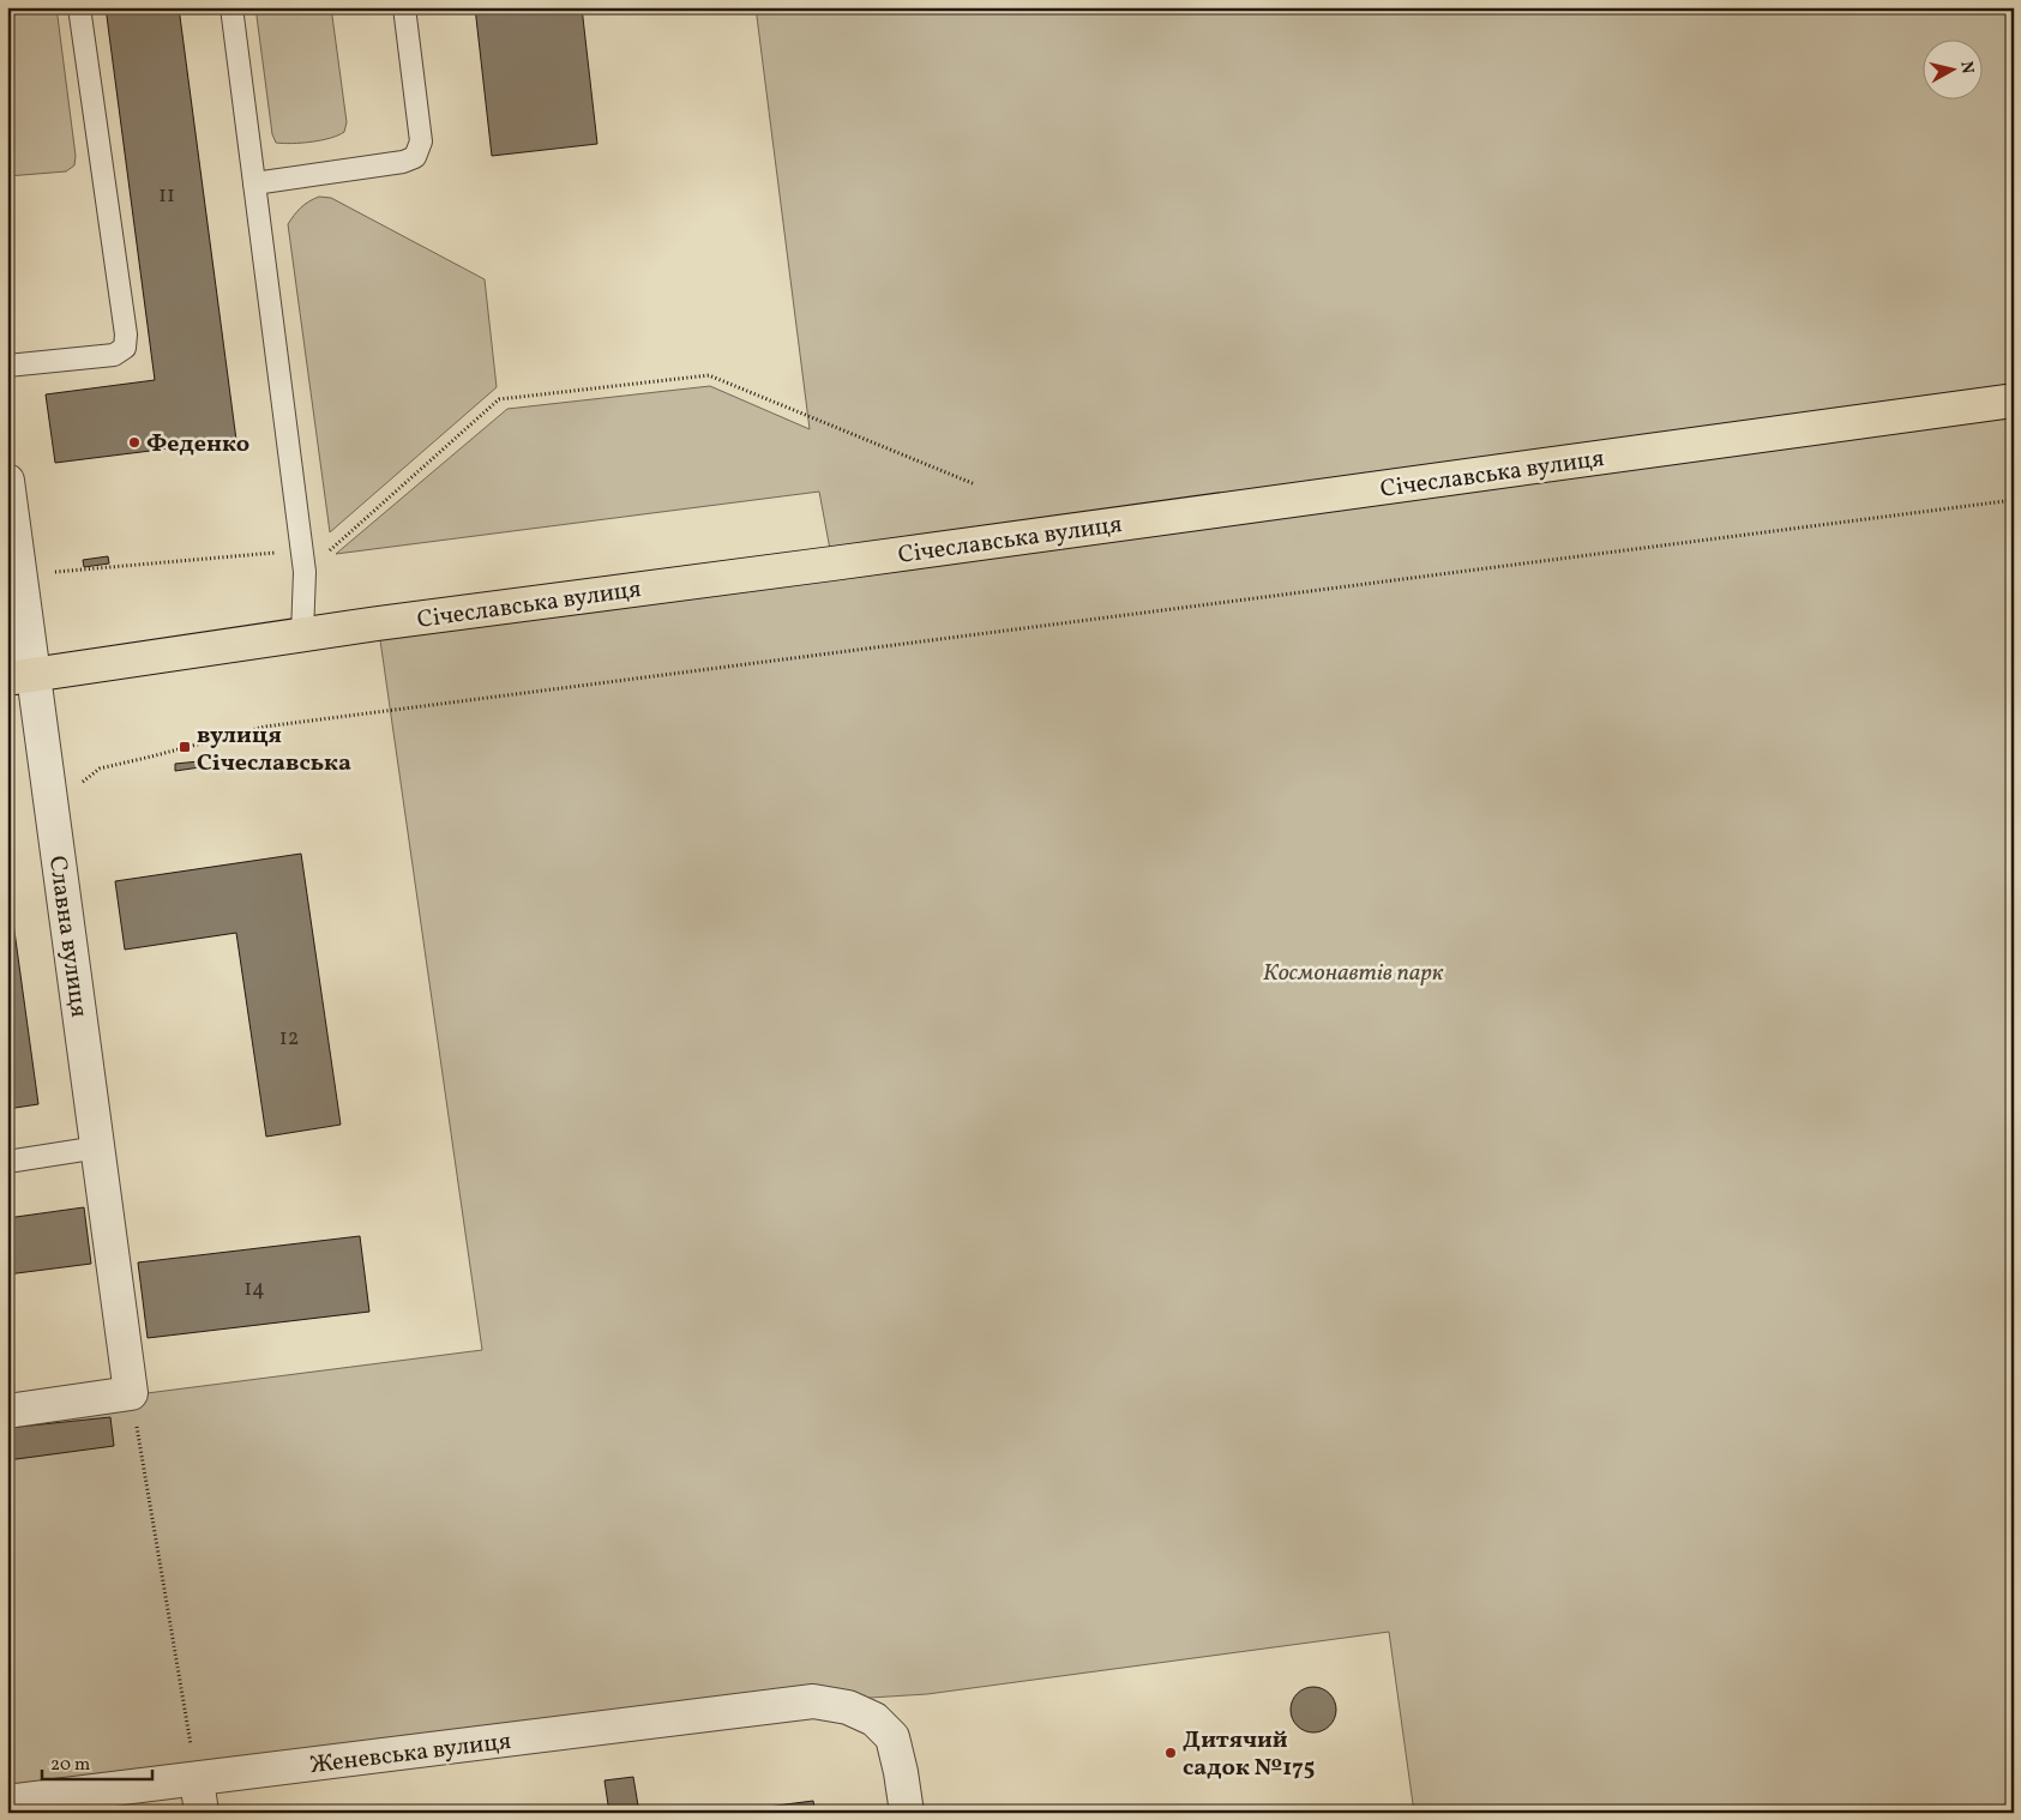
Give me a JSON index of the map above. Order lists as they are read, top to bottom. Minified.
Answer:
{"streets":{"main road":["Січеславська вулиця"],"street":["Славна вулиця","Женевська вулиця"]},"crossings":[["Січеславська вулиця","Славна вулиця"]],"parks":["Космонавтів парк"],"places":{"other":["Феденко","Дитячий садок №175"],"transit":["вулиця Січеславська"]},"house_numbers":["11","12","14"],"scale_bar":"20 m","north":"right"}
